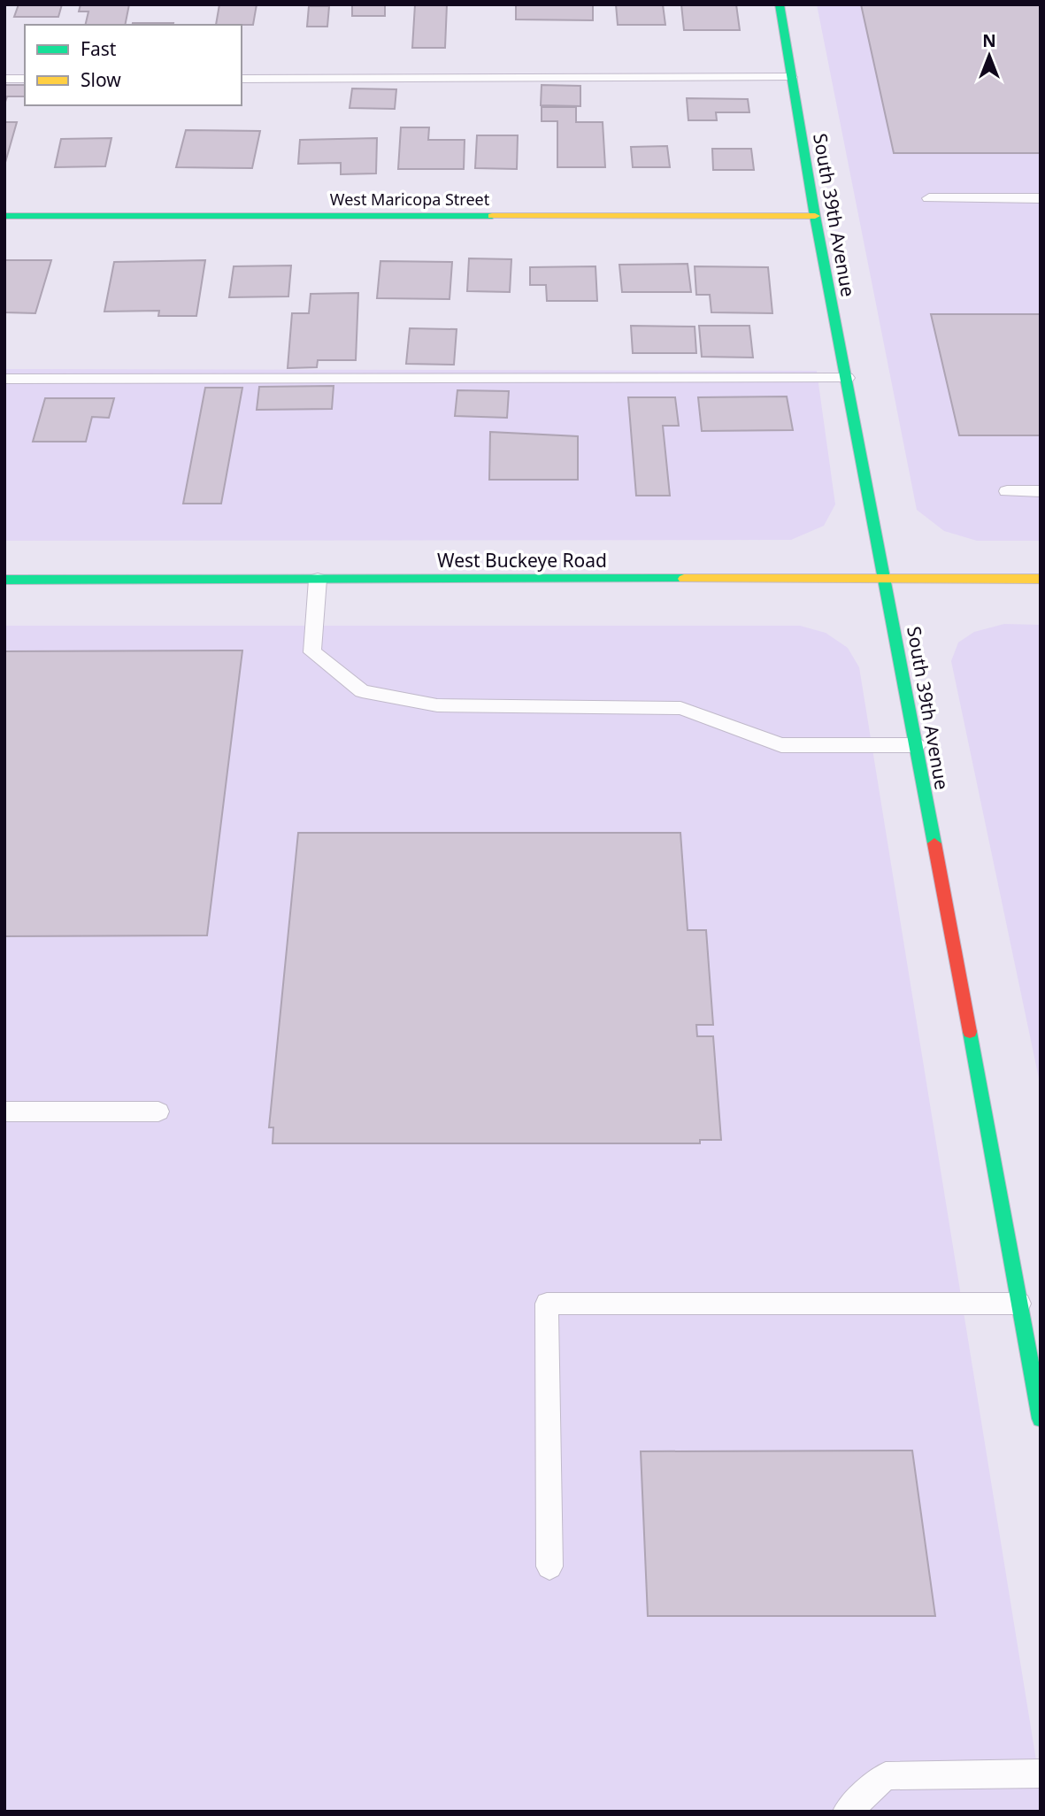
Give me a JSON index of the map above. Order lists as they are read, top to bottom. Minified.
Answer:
{"streets":{"street":["West Maricopa Street","South 39th Avenue","West Buckeye Road"]},"crossings":[["West Maricopa Street","South 39th Avenue"],["South 39th Avenue","West Buckeye Road"]],"legend":["Fast","Slow"],"north":"top"}
